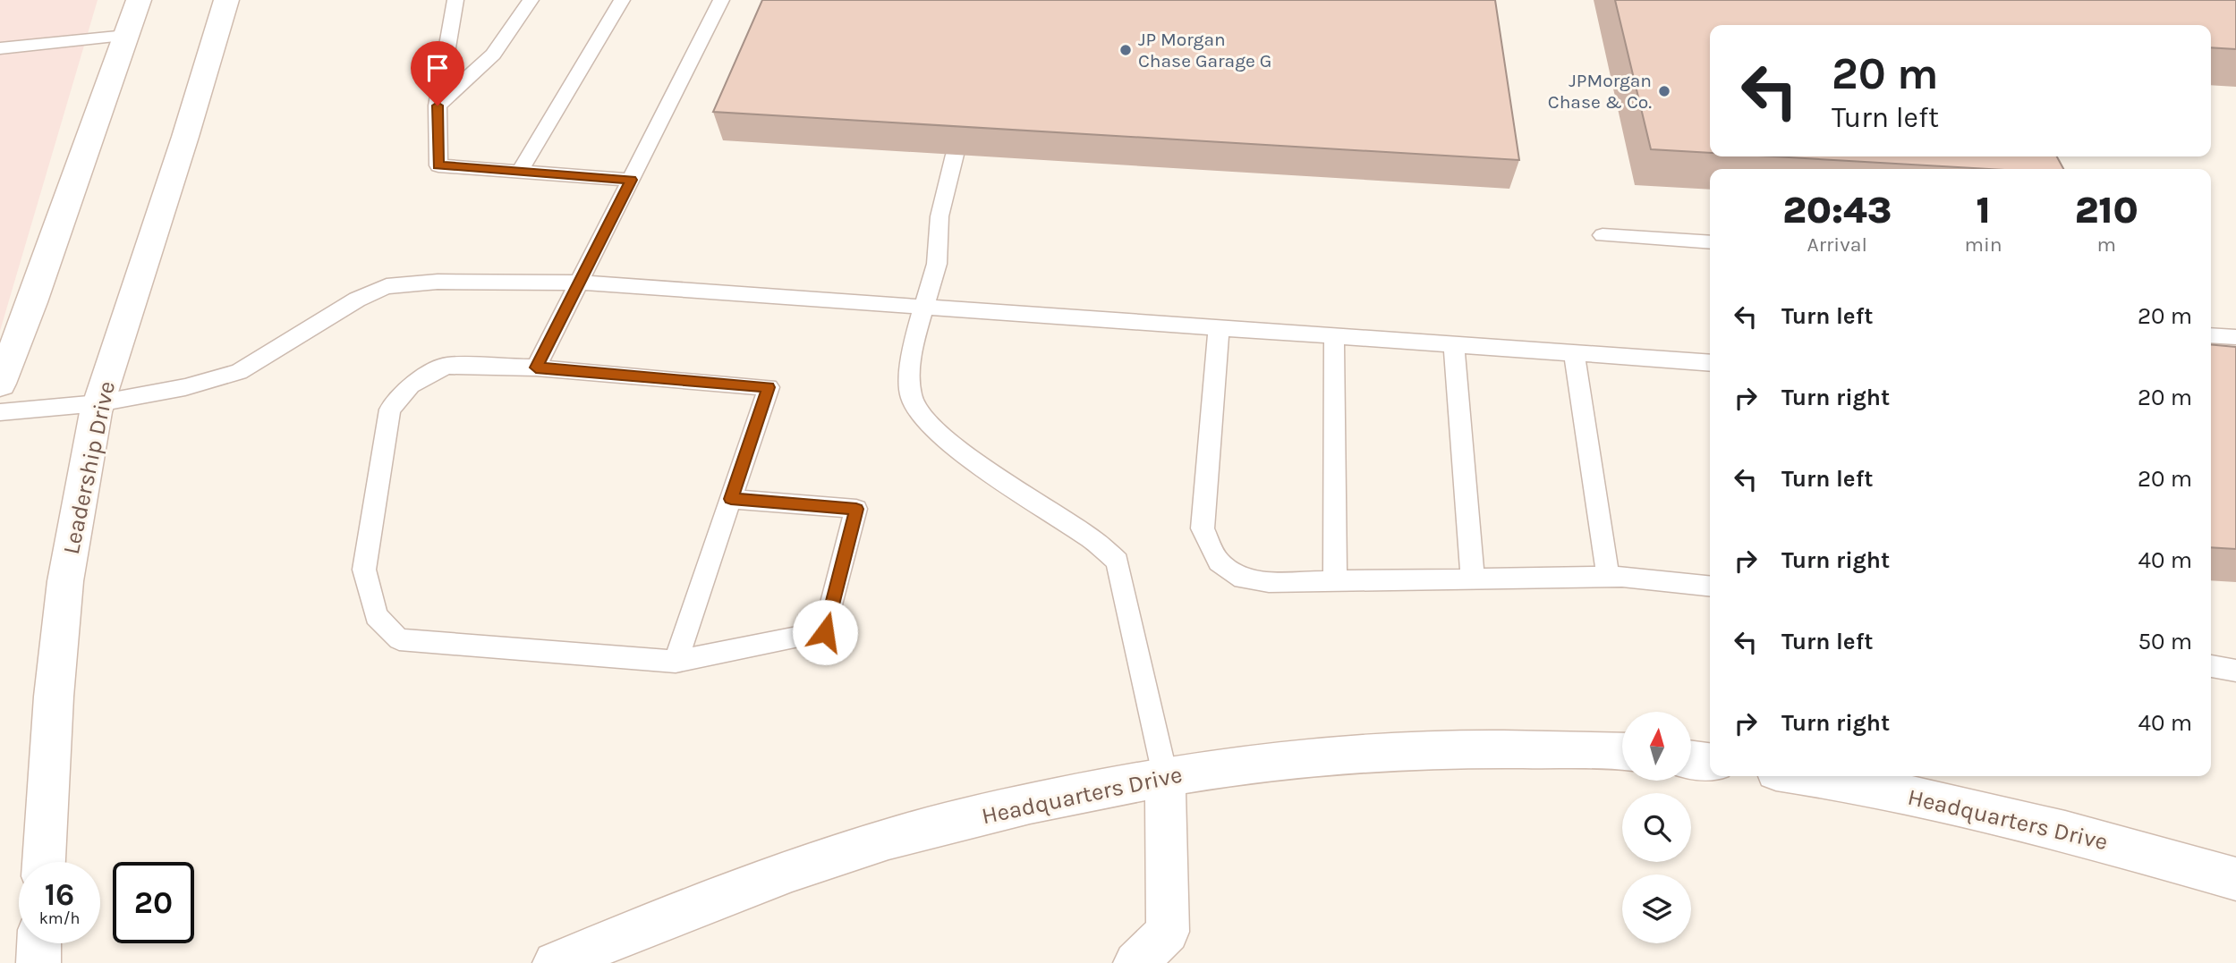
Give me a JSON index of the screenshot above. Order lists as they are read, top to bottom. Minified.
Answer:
{"streets":{"street":["Leadership Drive","Headquarters Drive"]},"places":["JP Morgan Chase Garage G","JPMorgan Chase & Co."],"north":"top","page":{"turn":["20 m","Turn left"],"eta":["20:43","Arrival","1","min","210","m"],"list":[{"name":"Turn left","value":"20 m"},{"name":"Turn right","value":"20 m"},{"name":"Turn left","value":"20 m"},{"name":"Turn right","value":"40 m"},{"name":"Turn left","value":"50 m"},{"name":"Turn right","value":"40 m"}],"speed":"16 km/h","limit":"20"}}
